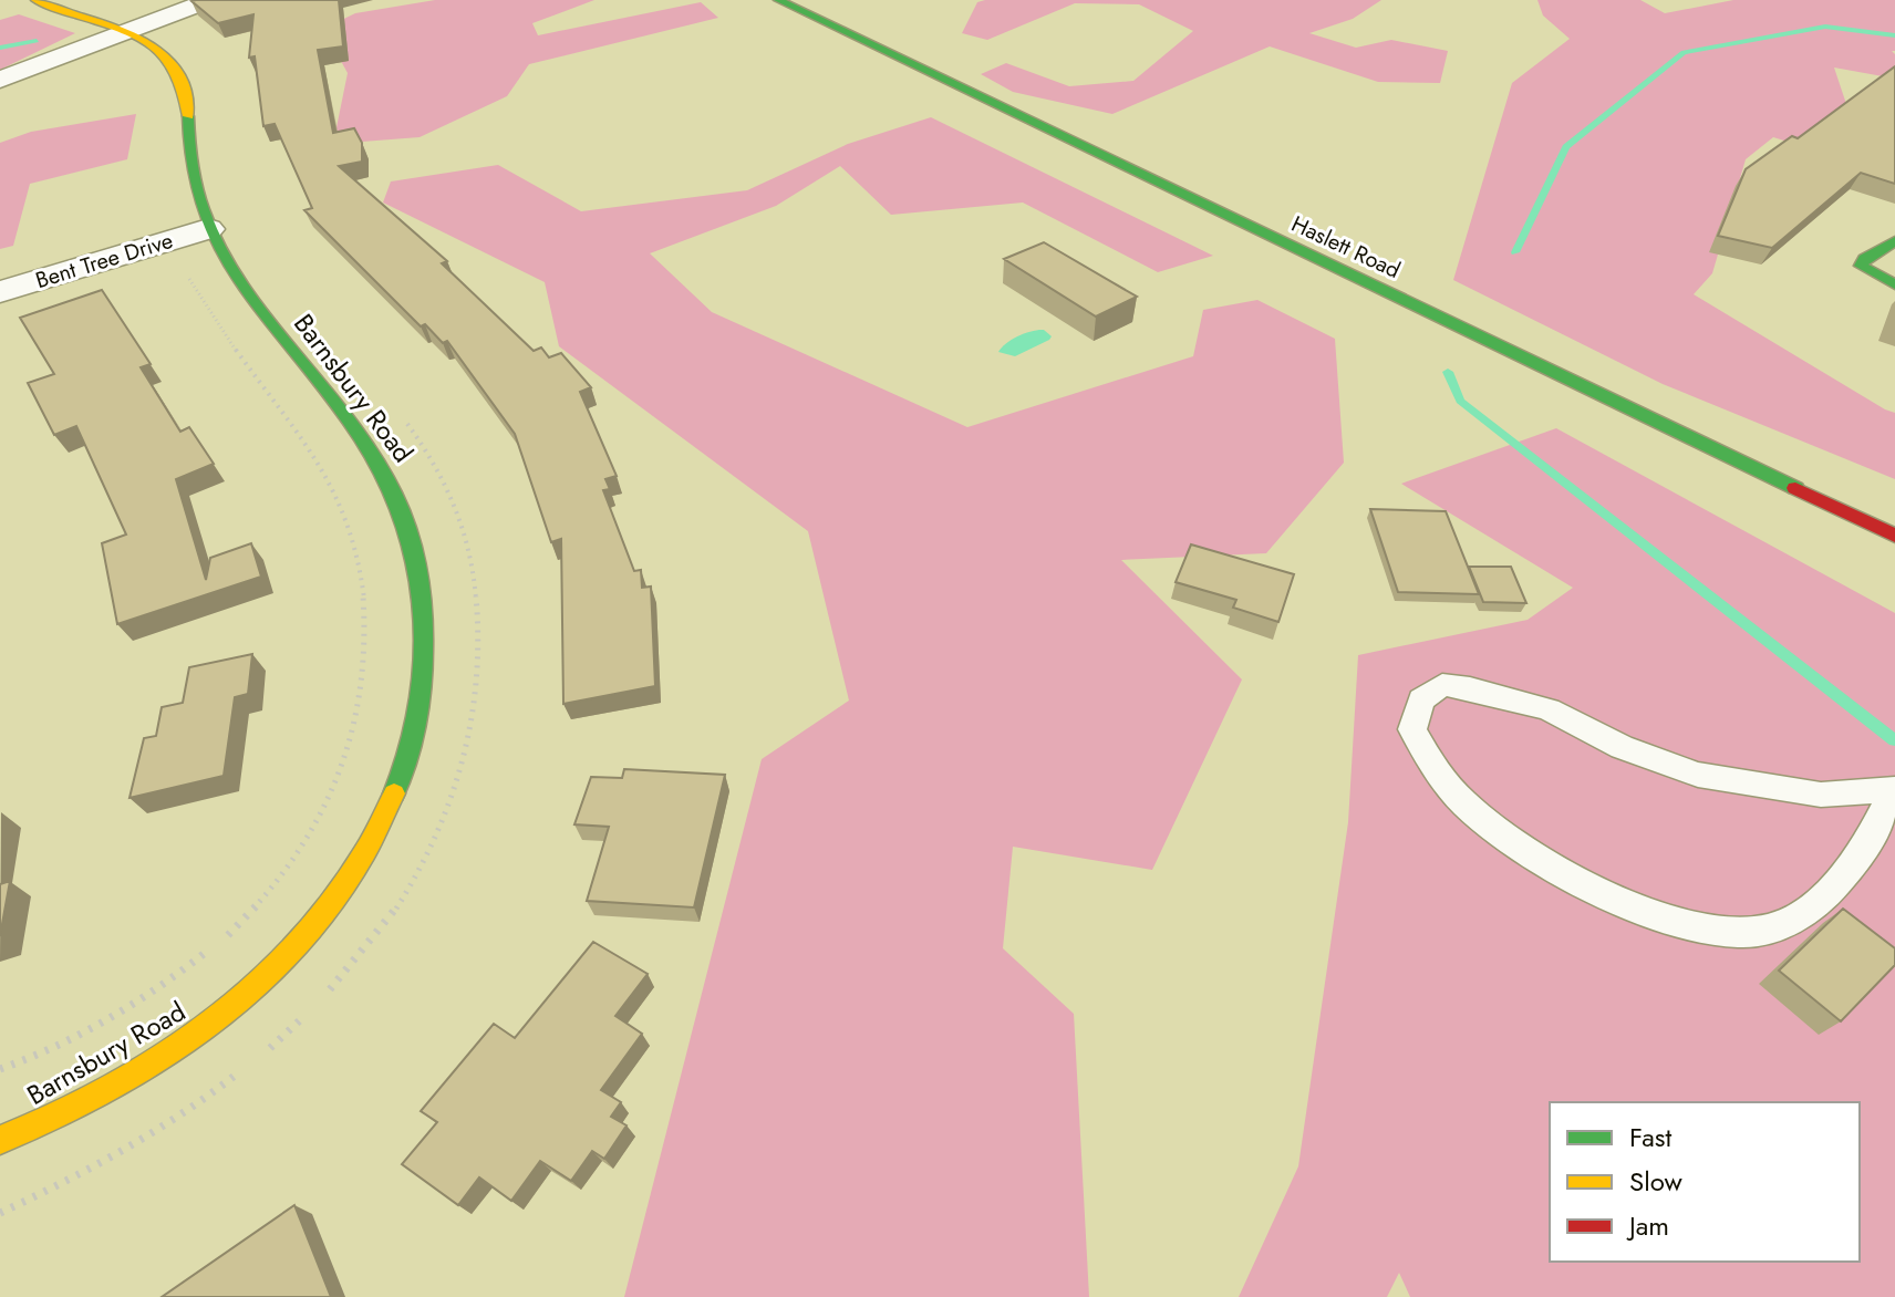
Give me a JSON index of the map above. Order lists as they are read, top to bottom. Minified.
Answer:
{"streets":{"street":["Haslett Road","Bent Tree Drive","Barnsbury Road"]},"crossings":[["Bent Tree Drive","Barnsbury Road"]],"legend":["Fast","Slow","Jam"]}
